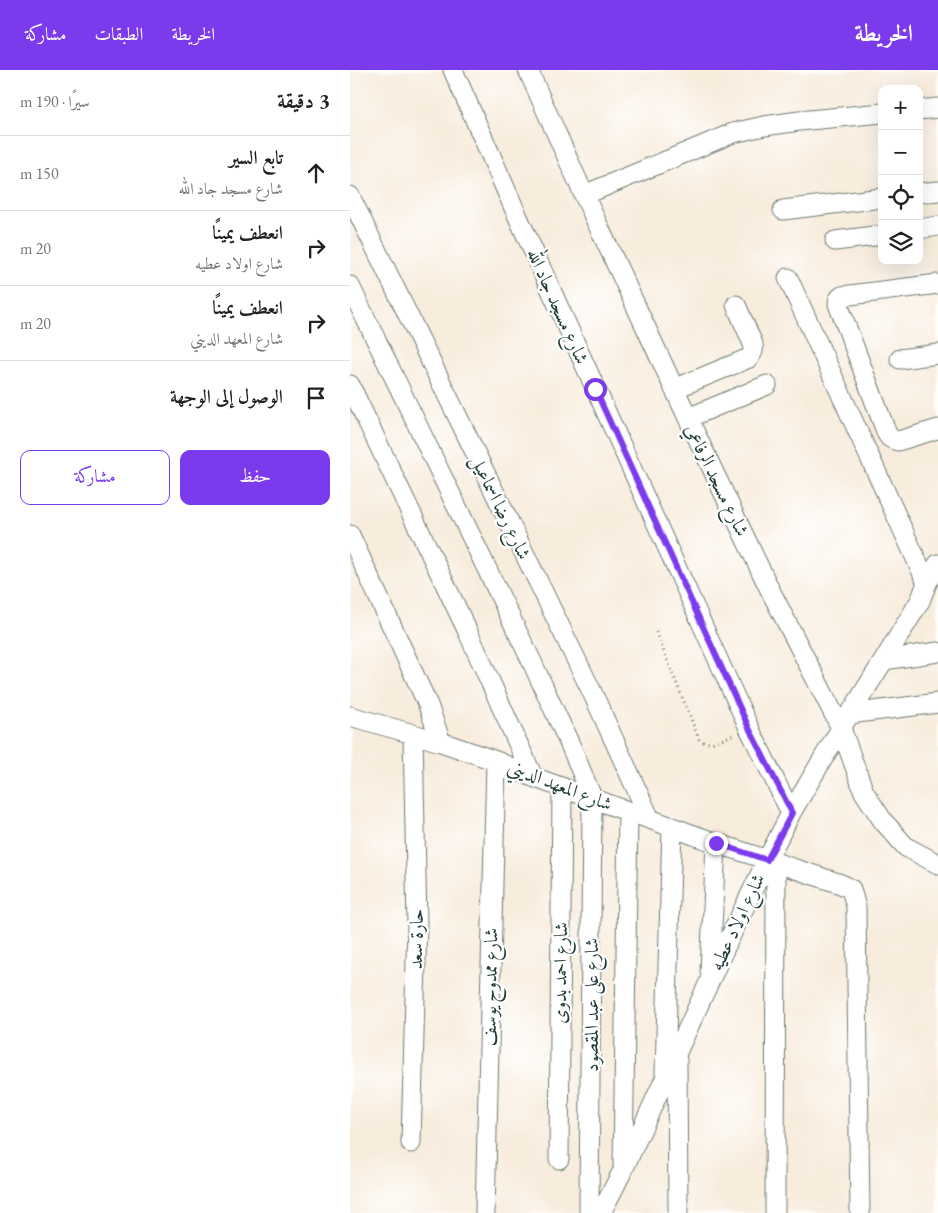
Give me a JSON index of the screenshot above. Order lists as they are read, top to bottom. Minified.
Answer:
{"streets":{"street":["شارع مسجد جاد الله","شارع مسجد الرفاعي","شارع رضا اسماعيل","شارع المعهد الديني","شارع اولاد عطيه","حارة سعد","شارع احمد بدوى","شارع ممدوح يوسف","شارع على عبد المقصود"]},"crossings":[["شارع مسجد جاد الله","شارع اولاد عطيه"],["شارع مسجد الرفاعي","شارع اولاد عطيه"],["شارع رضا اسماعيل","شارع المعهد الديني"],["شارع المعهد الديني","شارع اولاد عطيه"],["شارع المعهد الديني","حارة سعد"],["شارع المعهد الديني","شارع احمد بدوى"],["شارع المعهد الديني","شارع ممدوح يوسف"],["شارع المعهد الديني","شارع على عبد المقصود"]],"page":{"header":"الخريطة","nav":["الخريطة","الطبقات","مشاركة"],"heading":["3 دقيقة","سيرًا · 190 m"],"map_buttons":["+","−"],"list":[["تابع السير","شارع مسجد جاد الله","150 m"],["انعطف يمينًا","شارع اولاد عطيه","20 m"],["انعطف يمينًا","شارع المعهد الديني","20 m"],"الوصول إلى الوجهة"],"buttons":["حفظ","مشاركة"]}}
